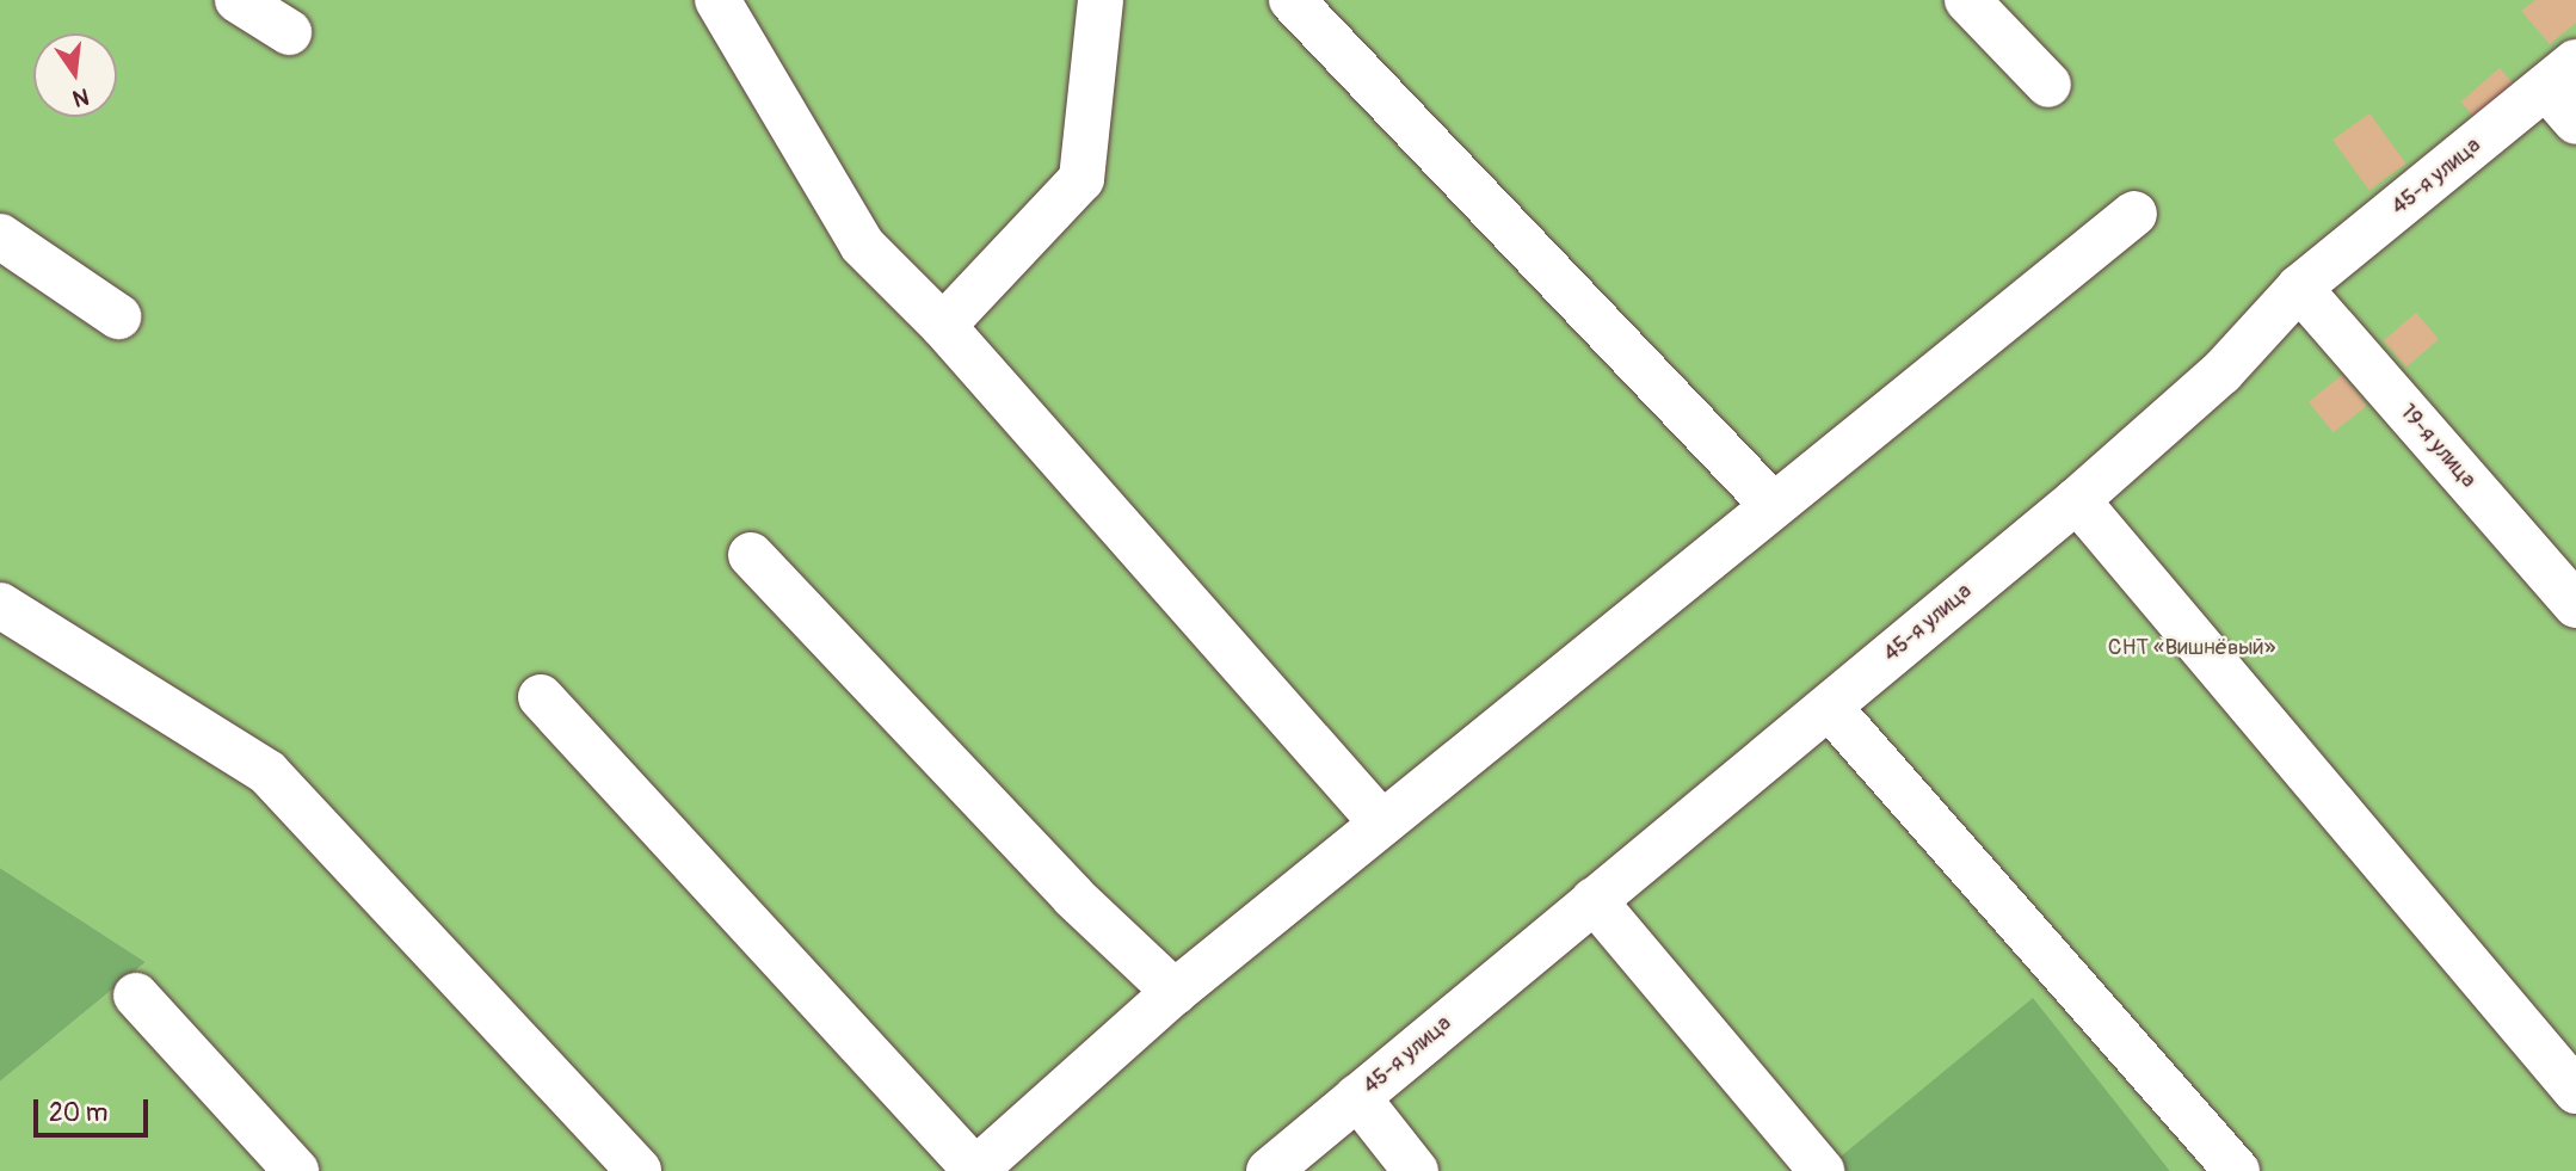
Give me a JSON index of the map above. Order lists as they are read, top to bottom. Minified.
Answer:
{"streets":{"street":["45-я улица","19-я улица"]},"crossings":[["45-я улица","19-я улица"]],"parks":["СНТ «Вишнёвый»"],"scale_bar":"20 m","north":"bottom"}
